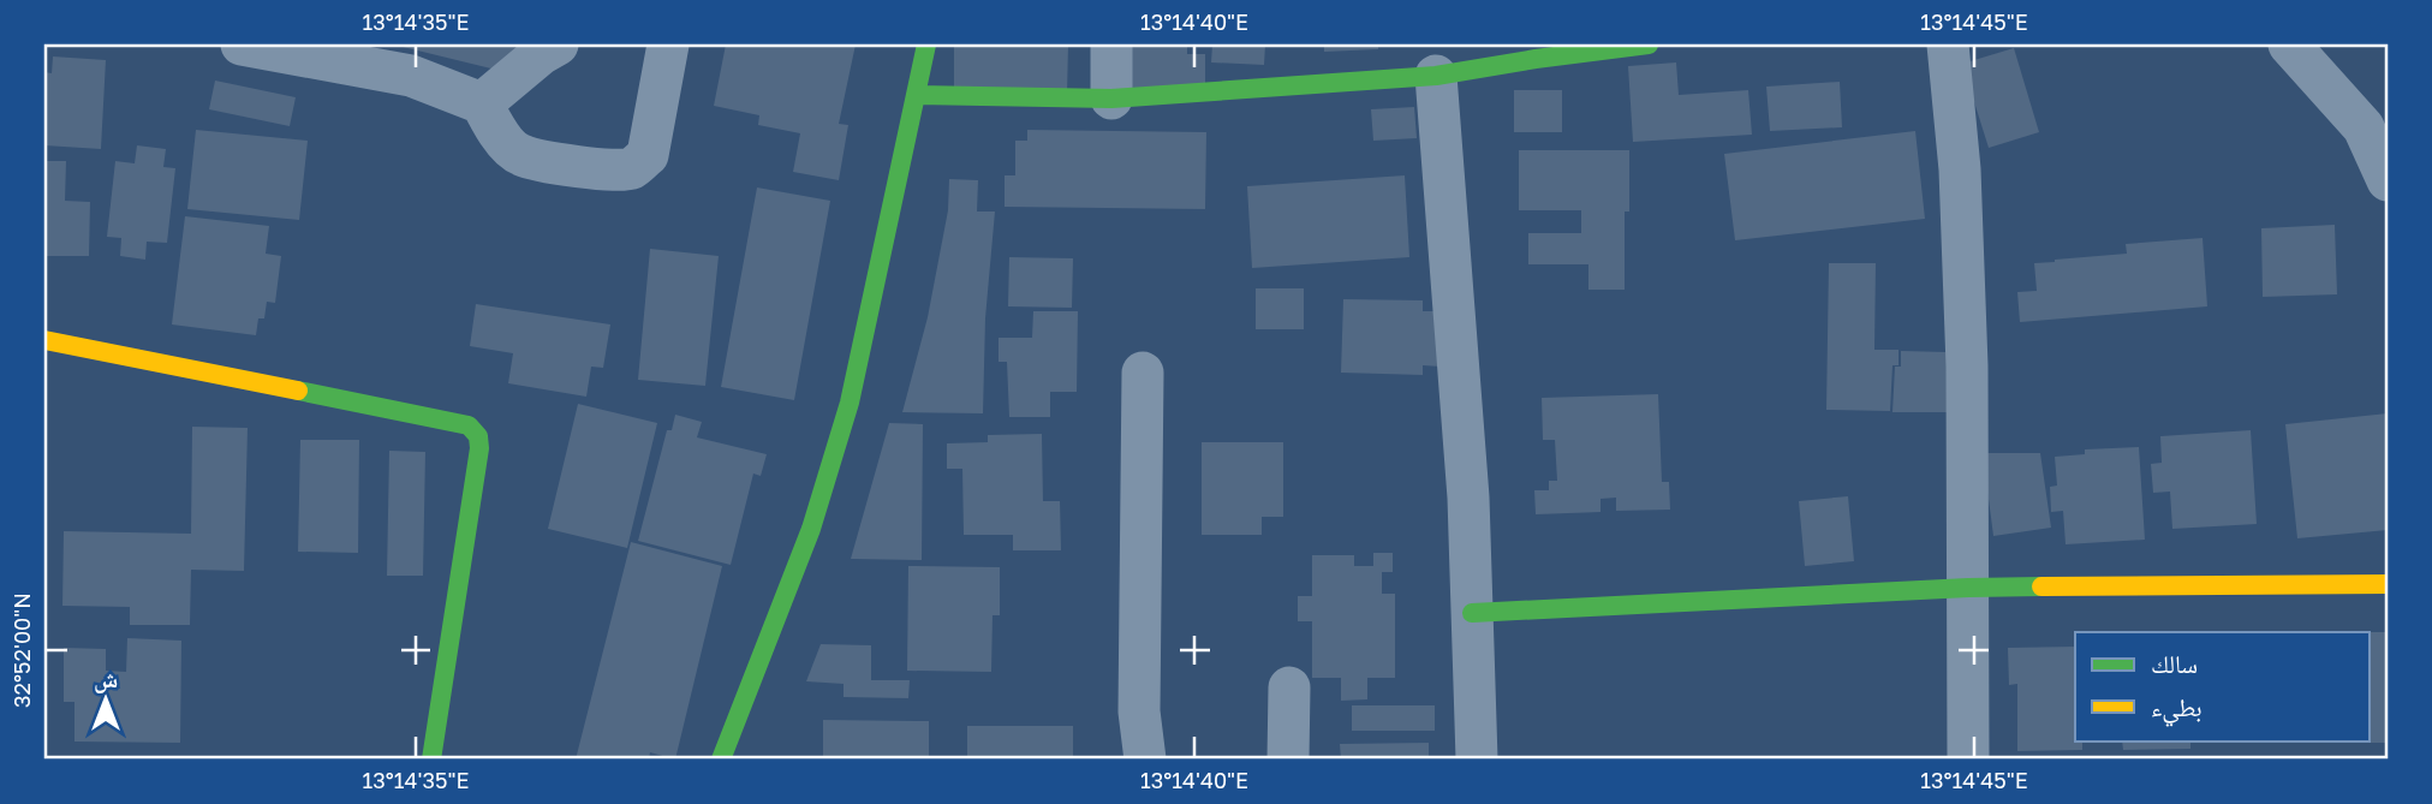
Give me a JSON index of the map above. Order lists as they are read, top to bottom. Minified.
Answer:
{"legend":["سالك","بطيء"],"north":"top","coordinates":["13°14'35\"E","13°14'40\"E","13°14'45\"E","32°52'00\"N"]}
